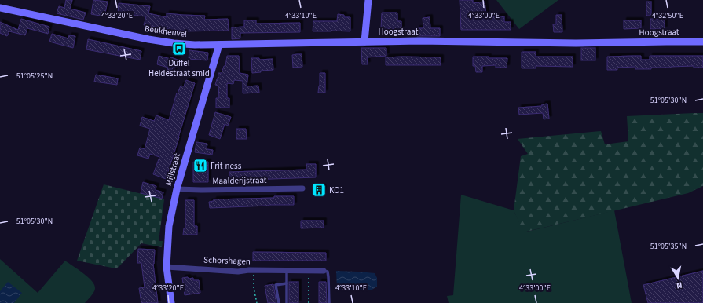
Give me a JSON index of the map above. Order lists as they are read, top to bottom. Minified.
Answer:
{"streets":{"street":["Beukheuvel","Hoogstraat","Mijlstraat","Maalderijstraat","Schorshagen"]},"crossings":[["Beukheuvel","Hoogstraat"],["Beukheuvel","Mijlstraat"],["Hoogstraat","Mijlstraat"],["Mijlstraat","Maalderijstraat"],["Mijlstraat","Schorshagen"]],"places":{"bus stop":["Duffel Heidestraat smid"],"restaurant":["Frit-ness"],"building":["KO1"]},"north":"bottom","coordinates":["4°32'50\"E","4°33'20\"E","4°33'10\"E","4°33'00\"E","51°05'25\"N","51°05'30\"N","51°05'35\"N"]}
